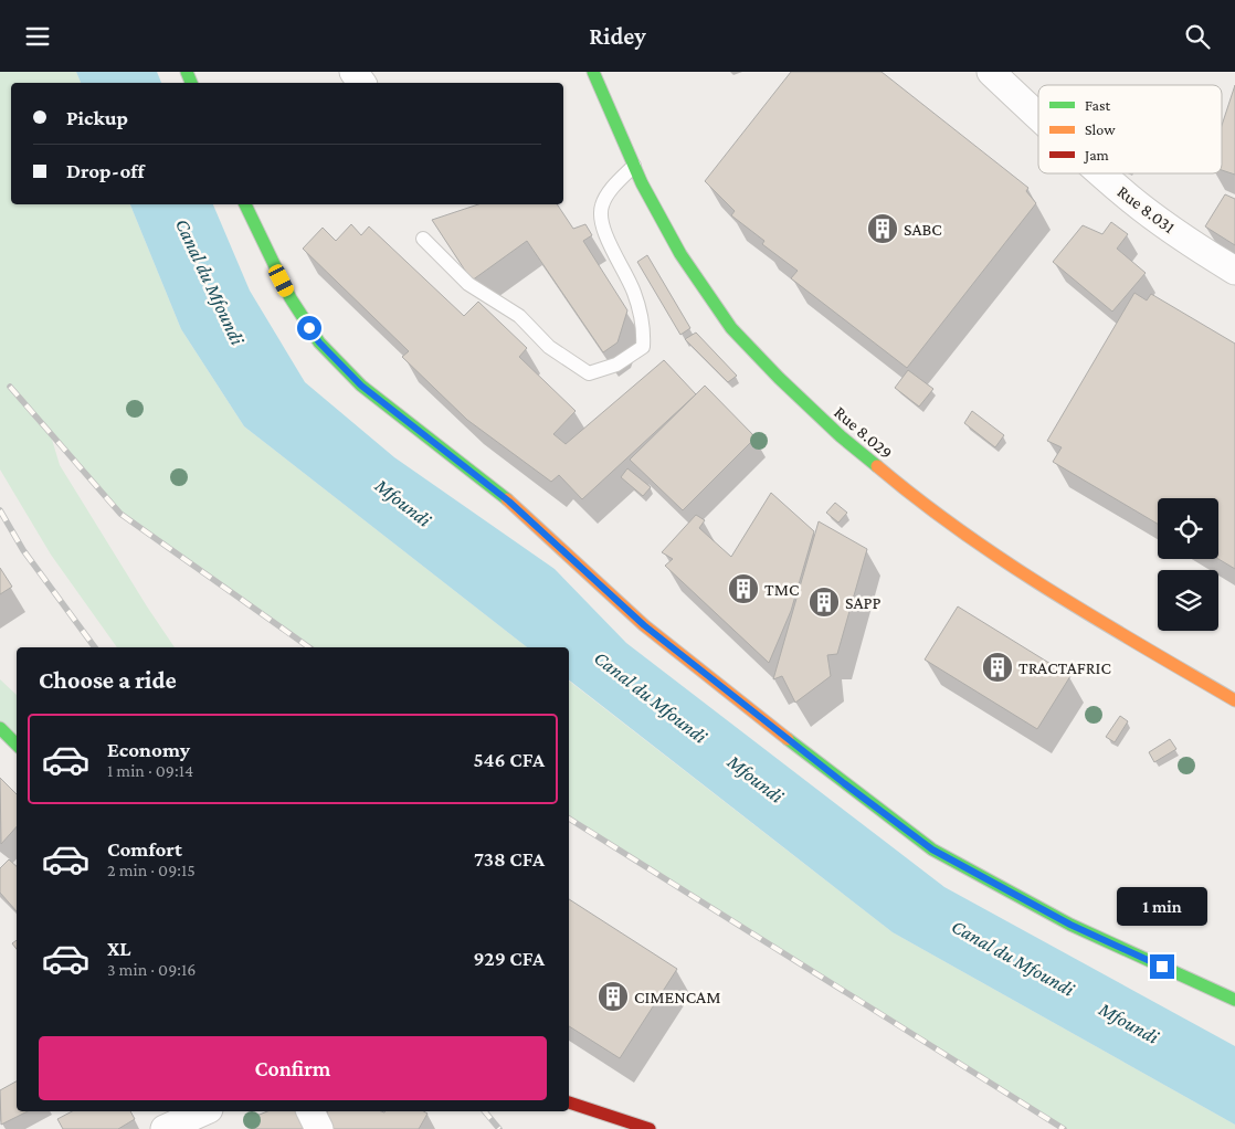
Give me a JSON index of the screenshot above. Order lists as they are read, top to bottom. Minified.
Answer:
{"streets":{"main road":["Rue 8.029"],"street":["Rue 8.031"]},"water":["Canal du Mfoundi","Mfoundi"],"places":{"building":["SABC","TMC","SAPP","TRACTAFRIC","CIMENCAM"]},"legend":["Fast","Slow","Jam"],"page":{"header":"Ridey","banner":["Pickup","Drop-off"],"heading":"Choose a ride","list":[{"name":"Economy","note":"1 min · 09:14","value":"546 CFA"},{"name":"Comfort","note":"2 min · 09:15","value":"738 CFA"},{"name":"XL","note":"3 min · 09:16","value":"929 CFA"}],"bubble":"1 min","buttons":"Confirm"}}
